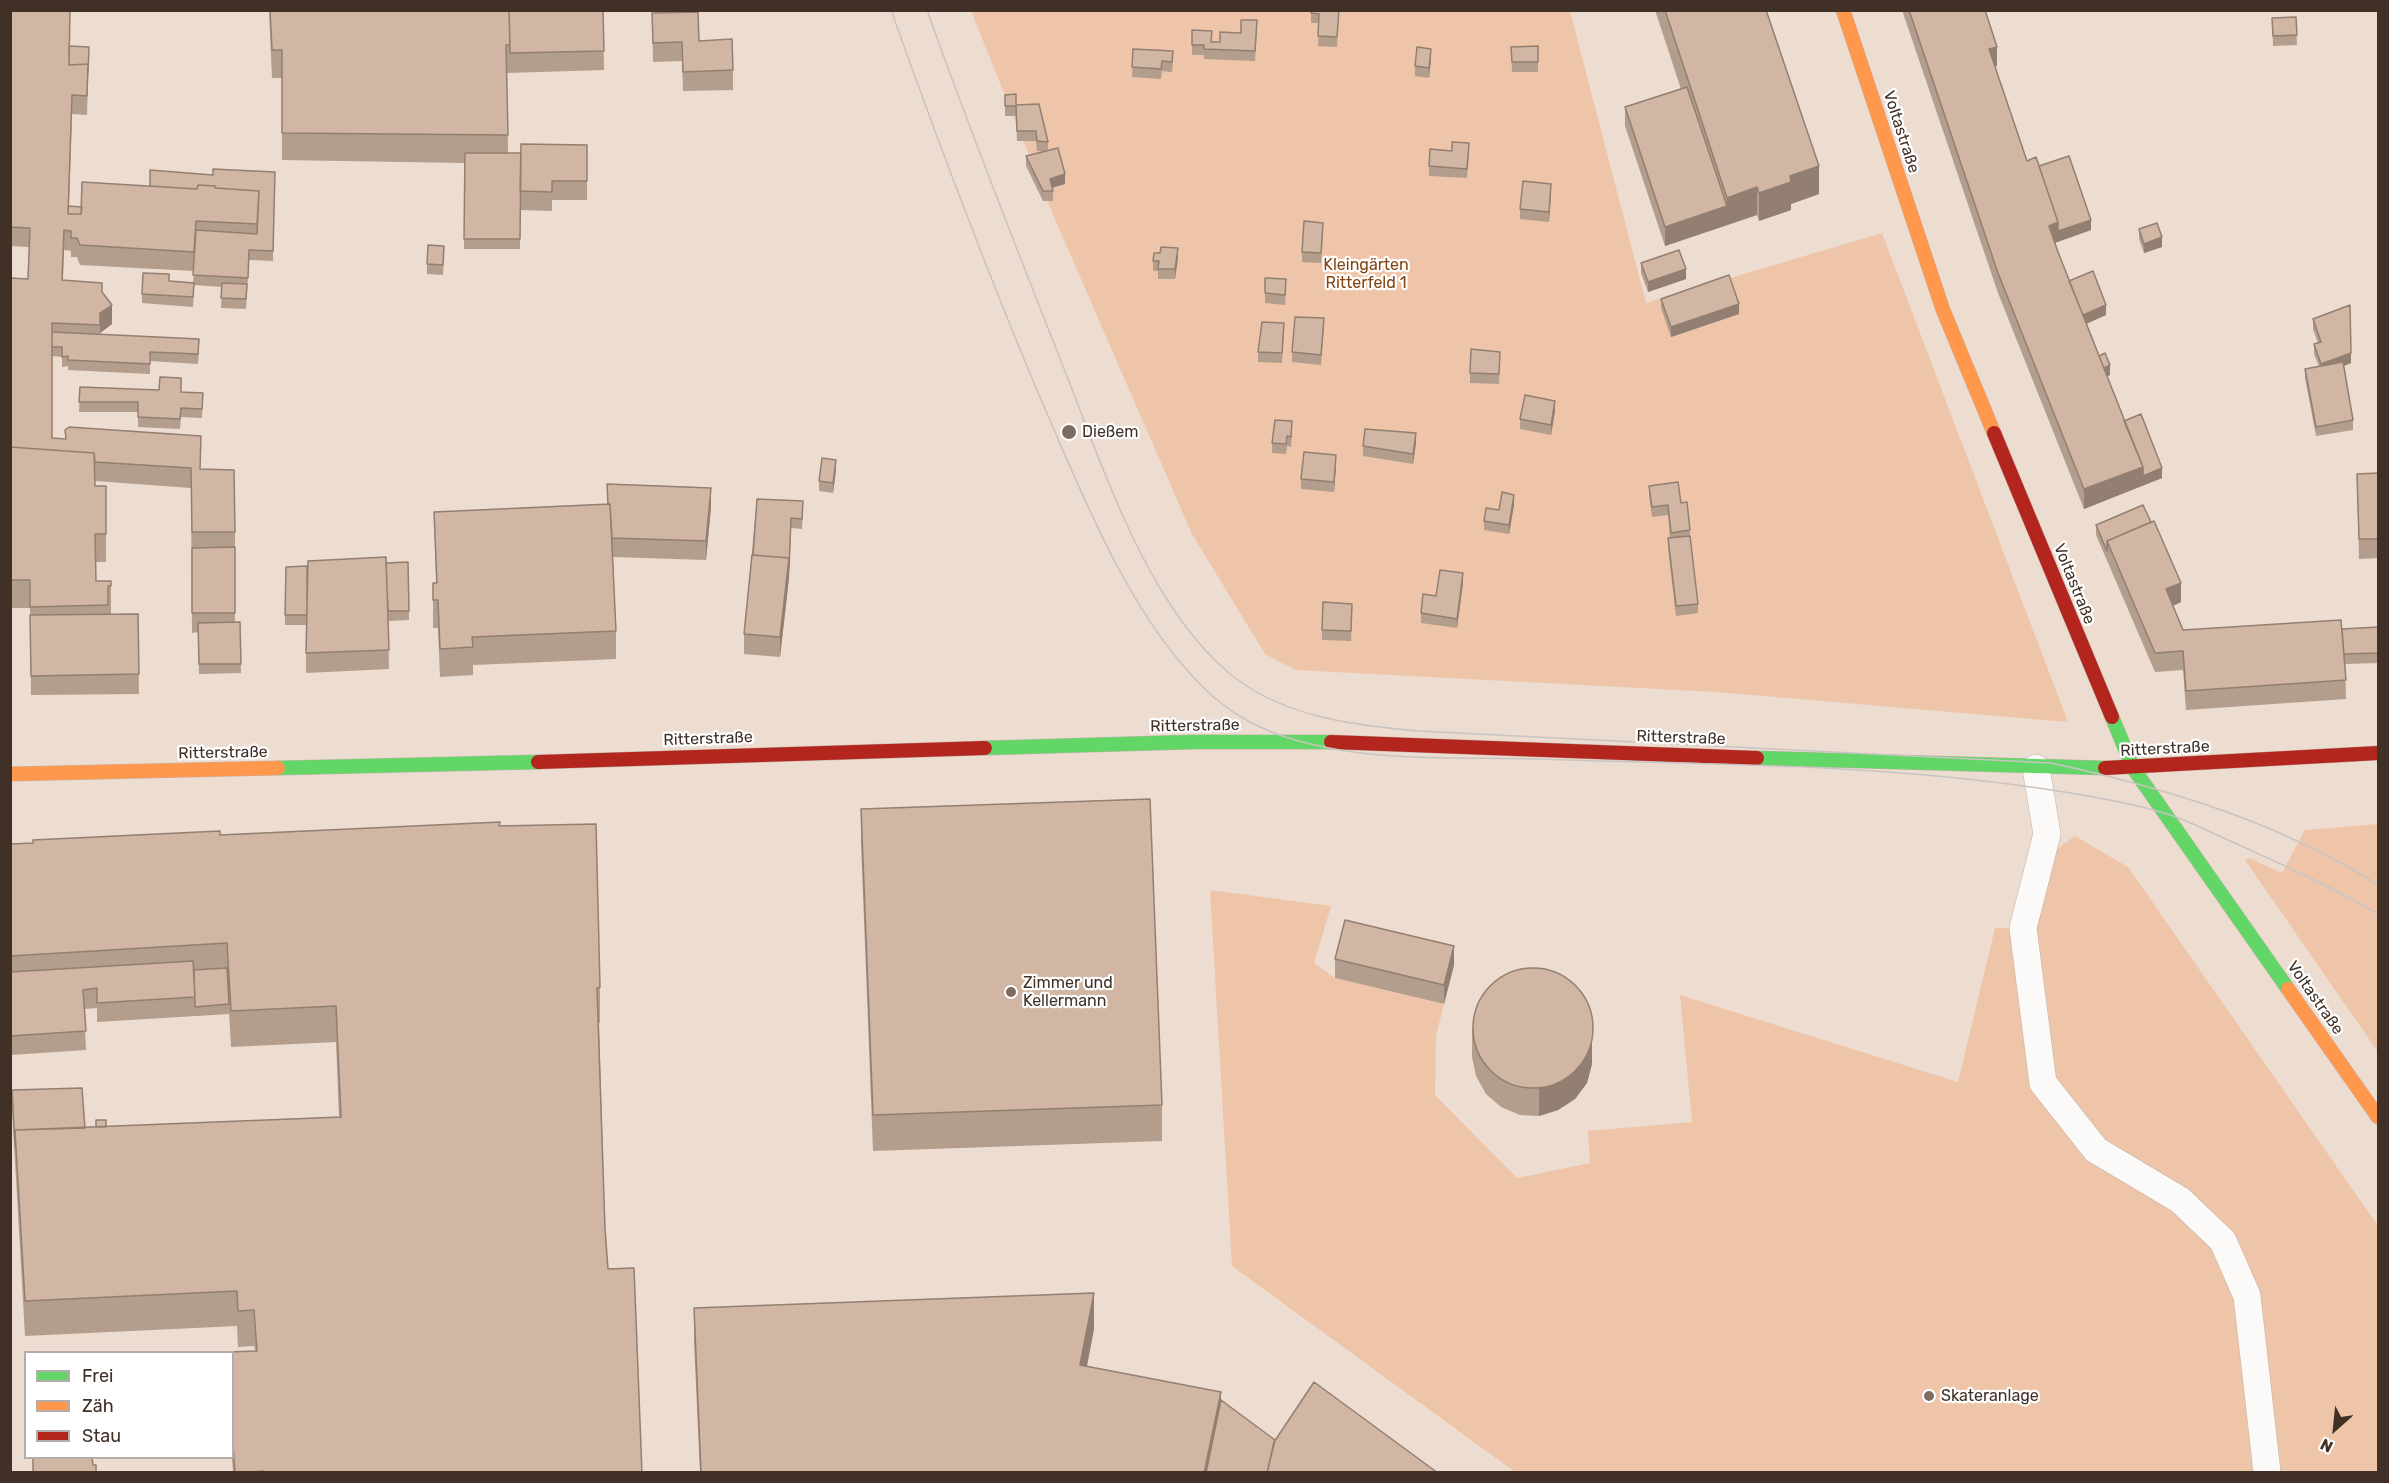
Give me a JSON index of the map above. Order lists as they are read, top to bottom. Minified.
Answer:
{"streets":{"main road":["Voltastraße","Ritterstraße"]},"crossings":[["Voltastraße","Ritterstraße"]],"parks":["Kleingärten Ritterfeld 1"],"places":["Dießem","Zimmer und Kellermann","Skateranlage"],"legend":["Frei","Zäh","Stau"],"north":"bottom left"}
